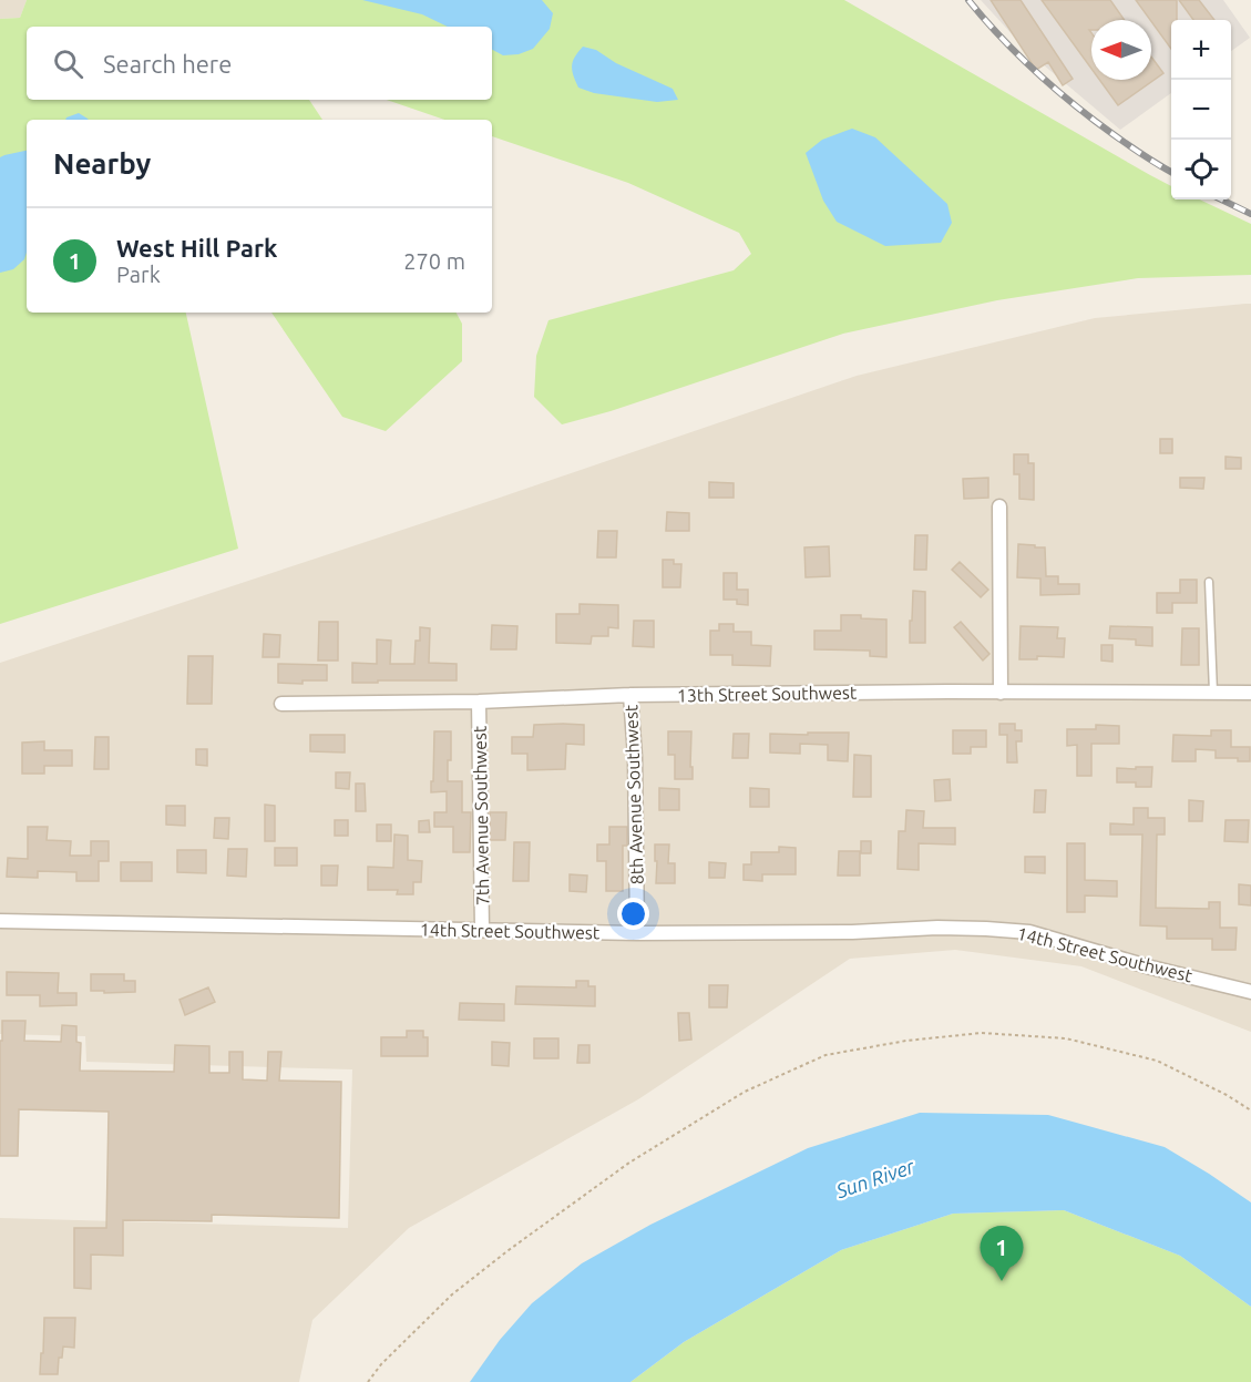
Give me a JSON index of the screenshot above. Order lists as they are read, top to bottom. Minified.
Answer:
{"streets":{"street":["13th Street Southwest","8th Avenue Southwest","7th Avenue Southwest","14th Street Southwest"]},"crossings":[["13th Street Southwest","8th Avenue Southwest"],["13th Street Southwest","7th Avenue Southwest"],["8th Avenue Southwest","14th Street Southwest"],["7th Avenue Southwest","14th Street Southwest"]],"water":["Sun River"],"north":"left","page":{"map_buttons":["+","−"],"search":"Search here","heading":"Nearby","list":[{"mark":"1","name":"West Hill Park","note":"Park","value":"270 m"}],"pins":"1"}}
